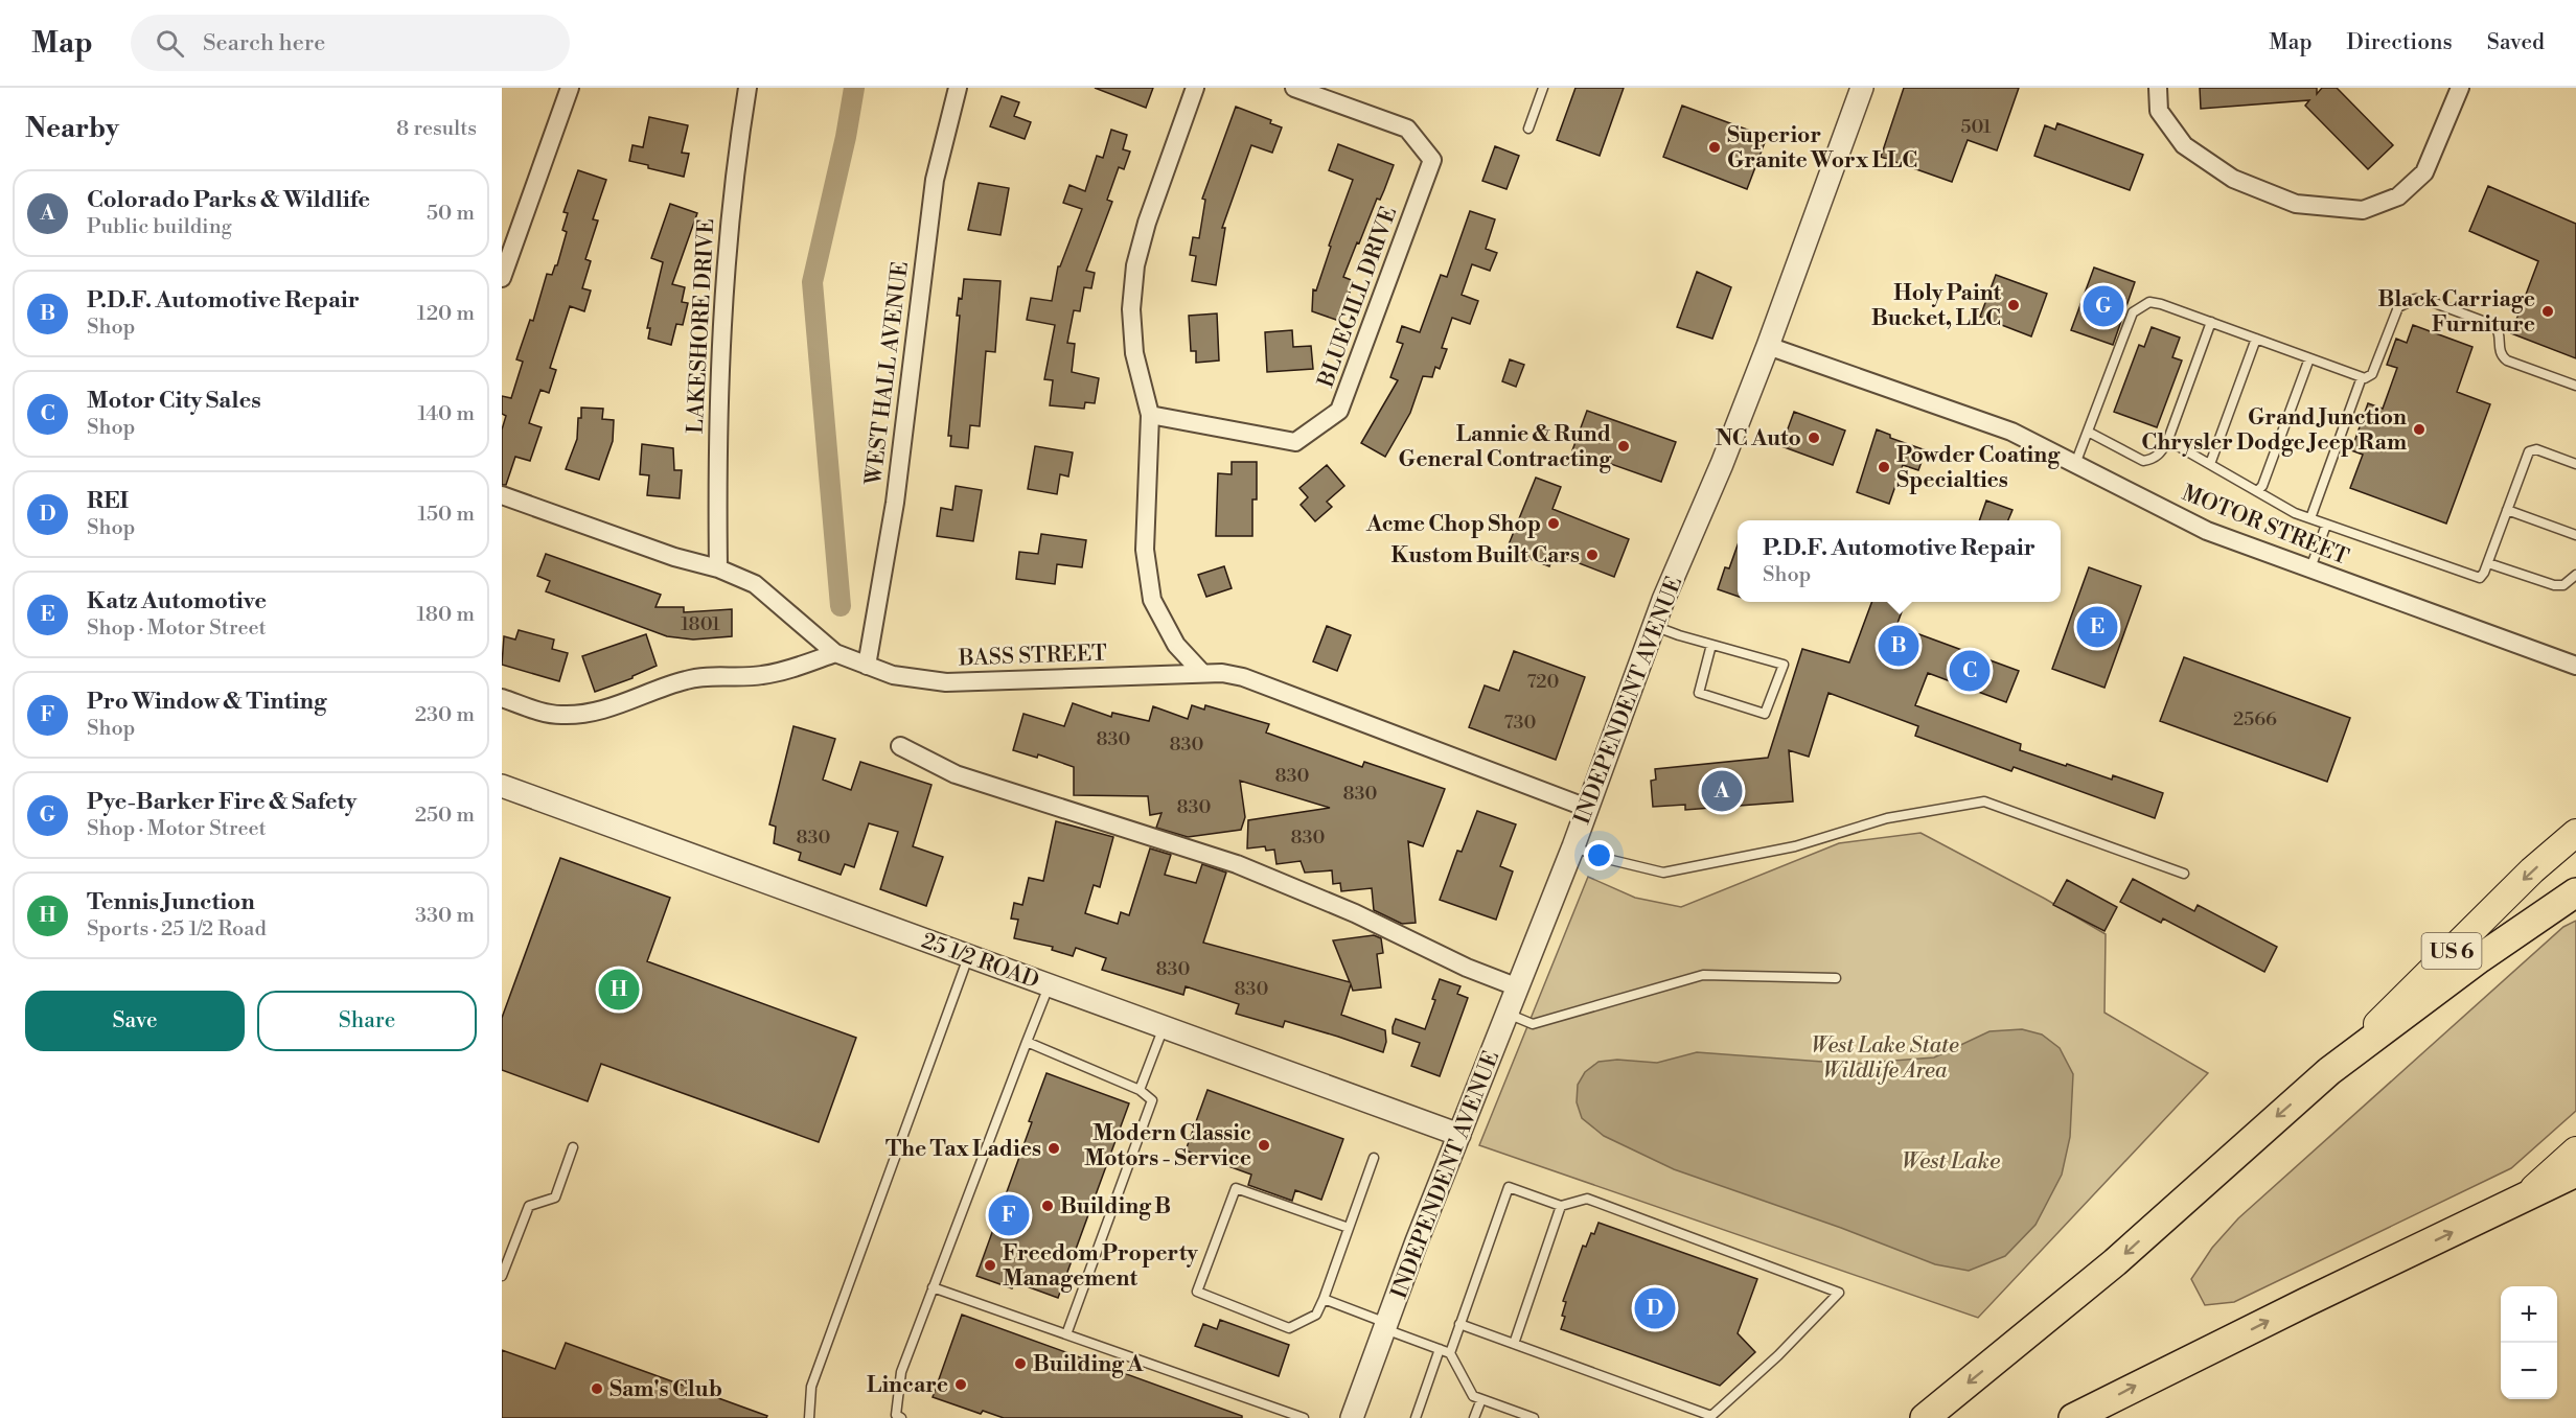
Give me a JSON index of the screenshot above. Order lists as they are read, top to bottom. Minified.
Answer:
{"streets":{"main road":["US 6"],"street":["BLUEGILL DRIVE","LAKESHORE DRIVE","WEST HALL AVENUE","MOTOR STREET","BASS STREET","INDEPENDENT AVENUE","25 1/2 ROAD"]},"crossings":[["LAKESHORE DRIVE","BASS STREET"],["WEST HALL AVENUE","BASS STREET"],["MOTOR STREET","INDEPENDENT AVENUE"],["BASS STREET","INDEPENDENT AVENUE"],["INDEPENDENT AVENUE","25 1/2 ROAD"]],"water":["West Lake"],"parks":["West Lake State Wildlife Area"],"places":["Superior Granite Worx LLC","Holy Paint Bucket, LLC","Black Carriage Furniture","Grand Junction Chrysler Dodge Jeep Ram","NC Auto","Lannie & Rund General Contracting","Powder Coating Specialties","Acme Chop Shop","Kustom Built Cars","Modern Classic Motors - Service","The Tax Ladies","Building B","Freedom Property Management","Building A","Lincare","Sam's Club"],"house_numbers":["501","1801","720","2566","730","830","830","830","830","830","830","830","830","830"],"page":{"header":"Map","search":"Search here","nav":["Map","Directions","Saved"],"heading":["Nearby","8 results"],"list":[{"mark":"A","name":"Colorado Parks & Wildlife","note":"Public building","value":"50 m"},{"mark":"B","name":"P.D.F. Automotive Repair","note":"Shop","value":"120 m"},{"mark":"C","name":"Motor City Sales","note":"Shop","value":"140 m"},{"mark":"D","name":"REI","note":"Shop","value":"150 m"},{"mark":"E","name":"Katz Automotive","note":"Shop · Motor Street","value":"180 m"},{"mark":"F","name":"Pro Window & Tinting","note":"Shop","value":"230 m"},{"mark":"G","name":"Pye-Barker Fire & Safety","note":"Shop · Motor Street","value":"250 m"},{"mark":"H","name":"Tennis Junction","note":"Sports · 25 1/2 Road","value":"330 m"}],"pins":["G","E","B","C","A","H","F","D"],"popup":["P.D.F. Automotive Repair","Shop"],"buttons":["Save","Share"],"map_buttons":["+","−"]}}
